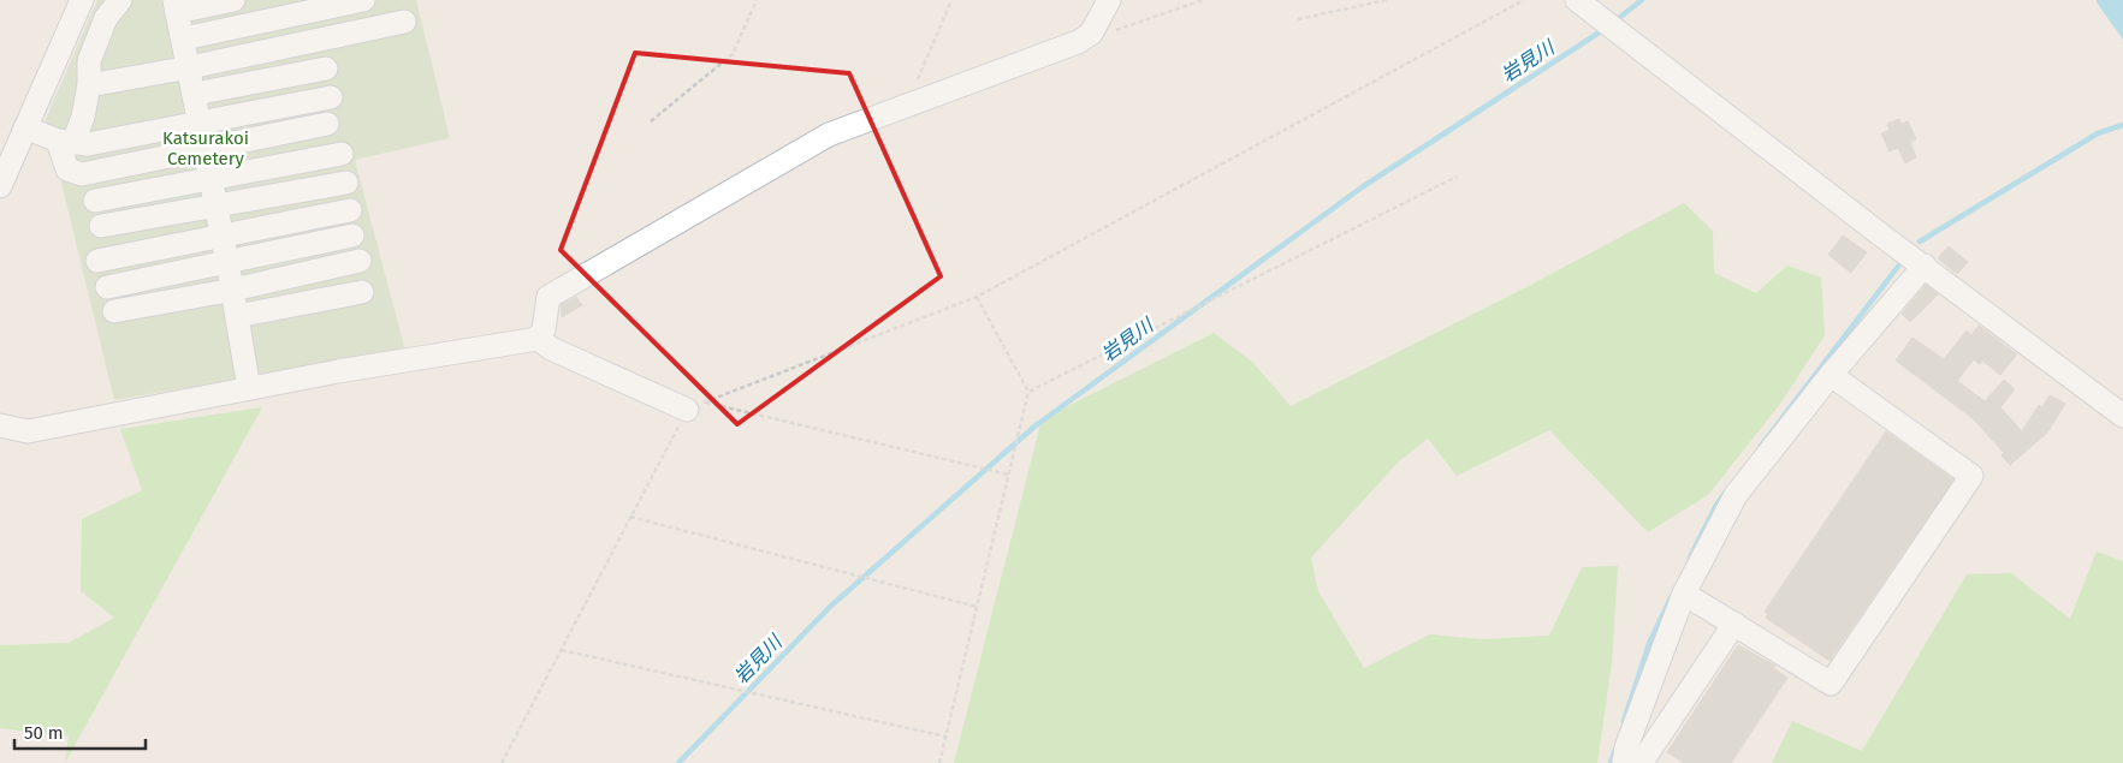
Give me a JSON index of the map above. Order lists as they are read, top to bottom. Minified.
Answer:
{"water":["岩見川"],"parks":["Katsurakoi Cemetery"],"scale_bar":"50 m"}
